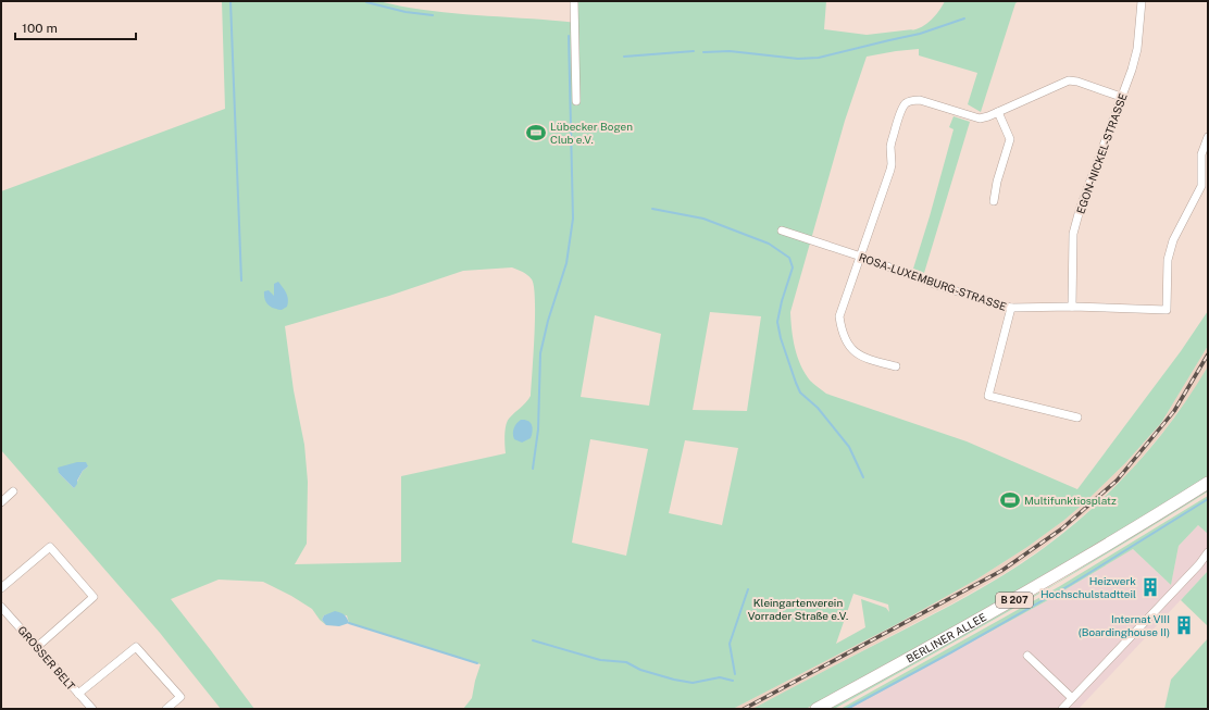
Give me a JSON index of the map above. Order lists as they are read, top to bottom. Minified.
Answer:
{"streets":{"main road":["B 207","BERLINER ALLEE"],"street":["EGON-NICKEL-STRASSE","ROSA-LUXEMBURG-STRASSE","GROSSER BELT"]},"crossings":[["EGON-NICKEL-STRASSE","ROSA-LUXEMBURG-STRASSE"]],"parks":["Kleingartenverein Vorrader Straße e.V."],"places":{"sports":["Lübecker Bogen Club e.V.","Multifunktiosplatz"],"building":["Heizwerk Hochschulstadtteil","Internat VIII (Boardinghouse II)"]},"scale_bar":"100 m"}
